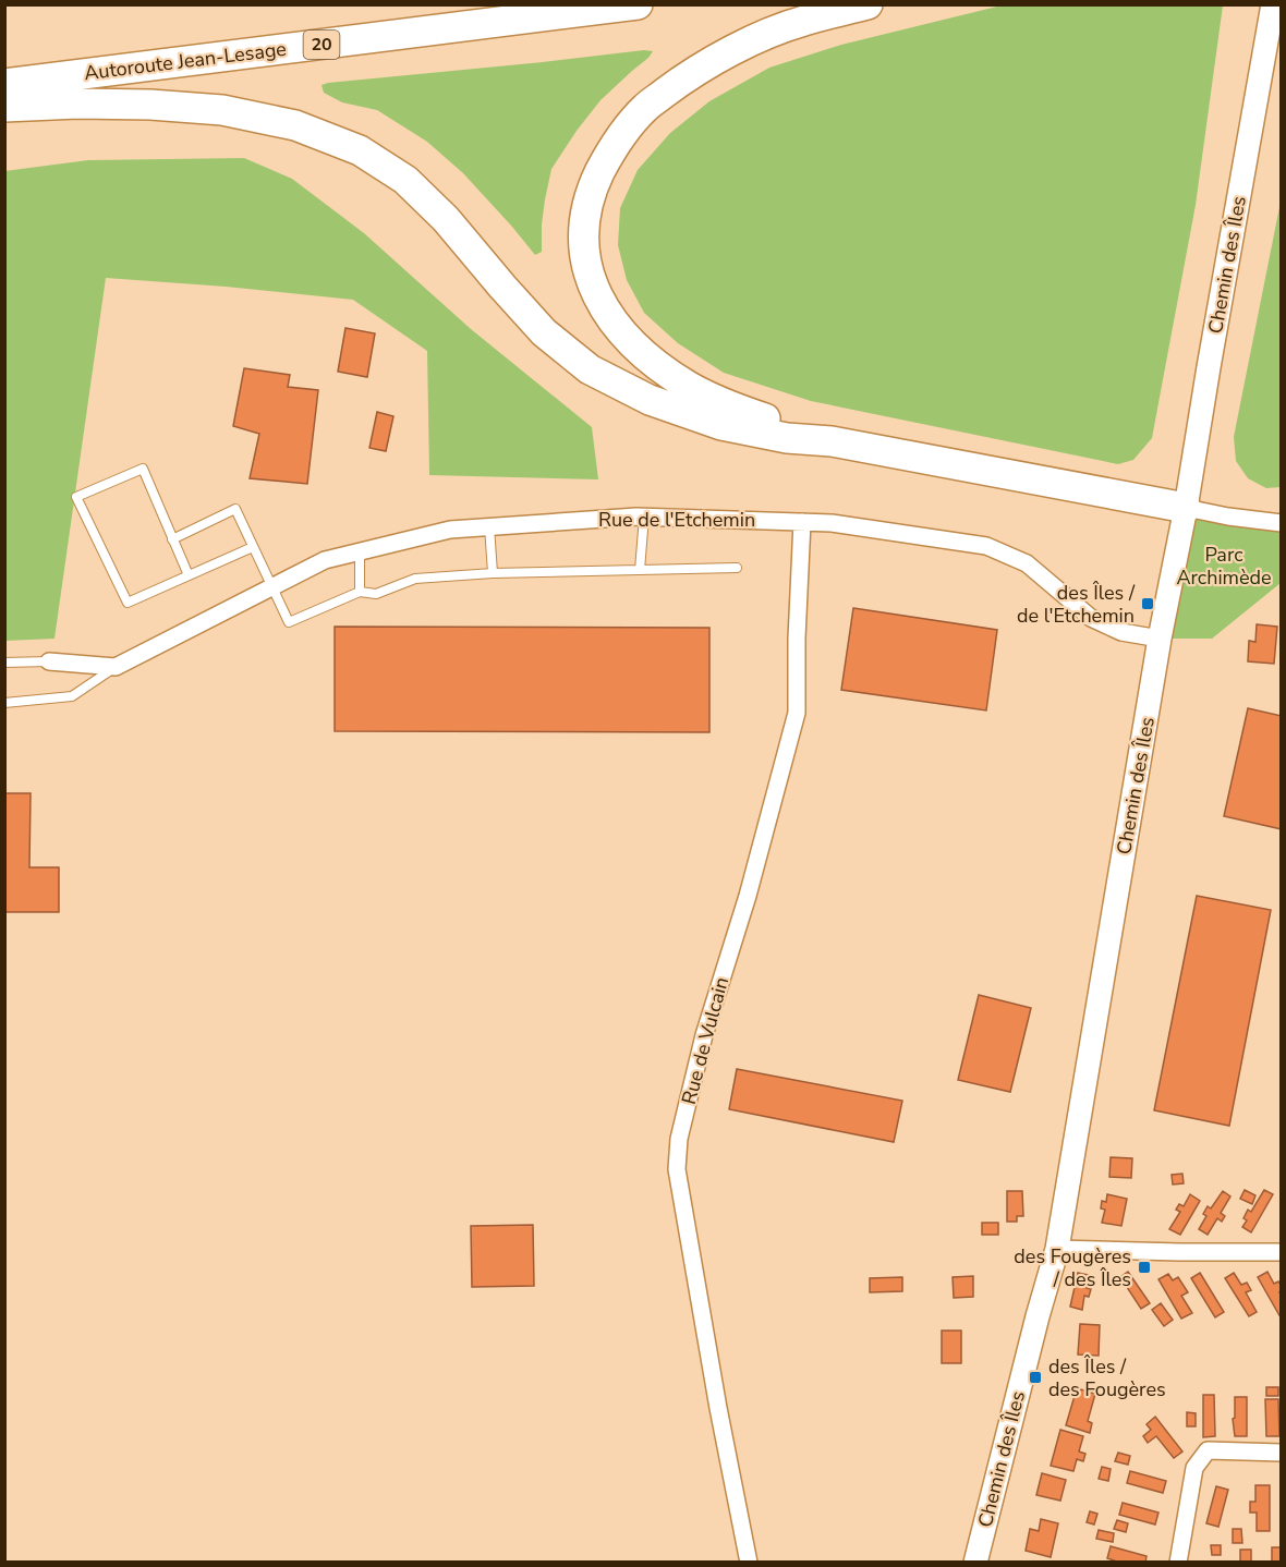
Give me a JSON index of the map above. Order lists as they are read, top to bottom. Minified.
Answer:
{"streets":{"highway":["20","Autoroute Jean-Lesage"],"street":["Chemin des Îles","Rue de l'Etchemin","Rue de Vulcain"]},"crossings":[["Chemin des Îles","Rue de l'Etchemin"],["Rue de l'Etchemin","Rue de Vulcain"]],"parks":["Parc Archimède"],"places":{"transit":["des Îles / de l'Etchemin","des Fougères / des Îles","des Îles / des Fougères"]}}
